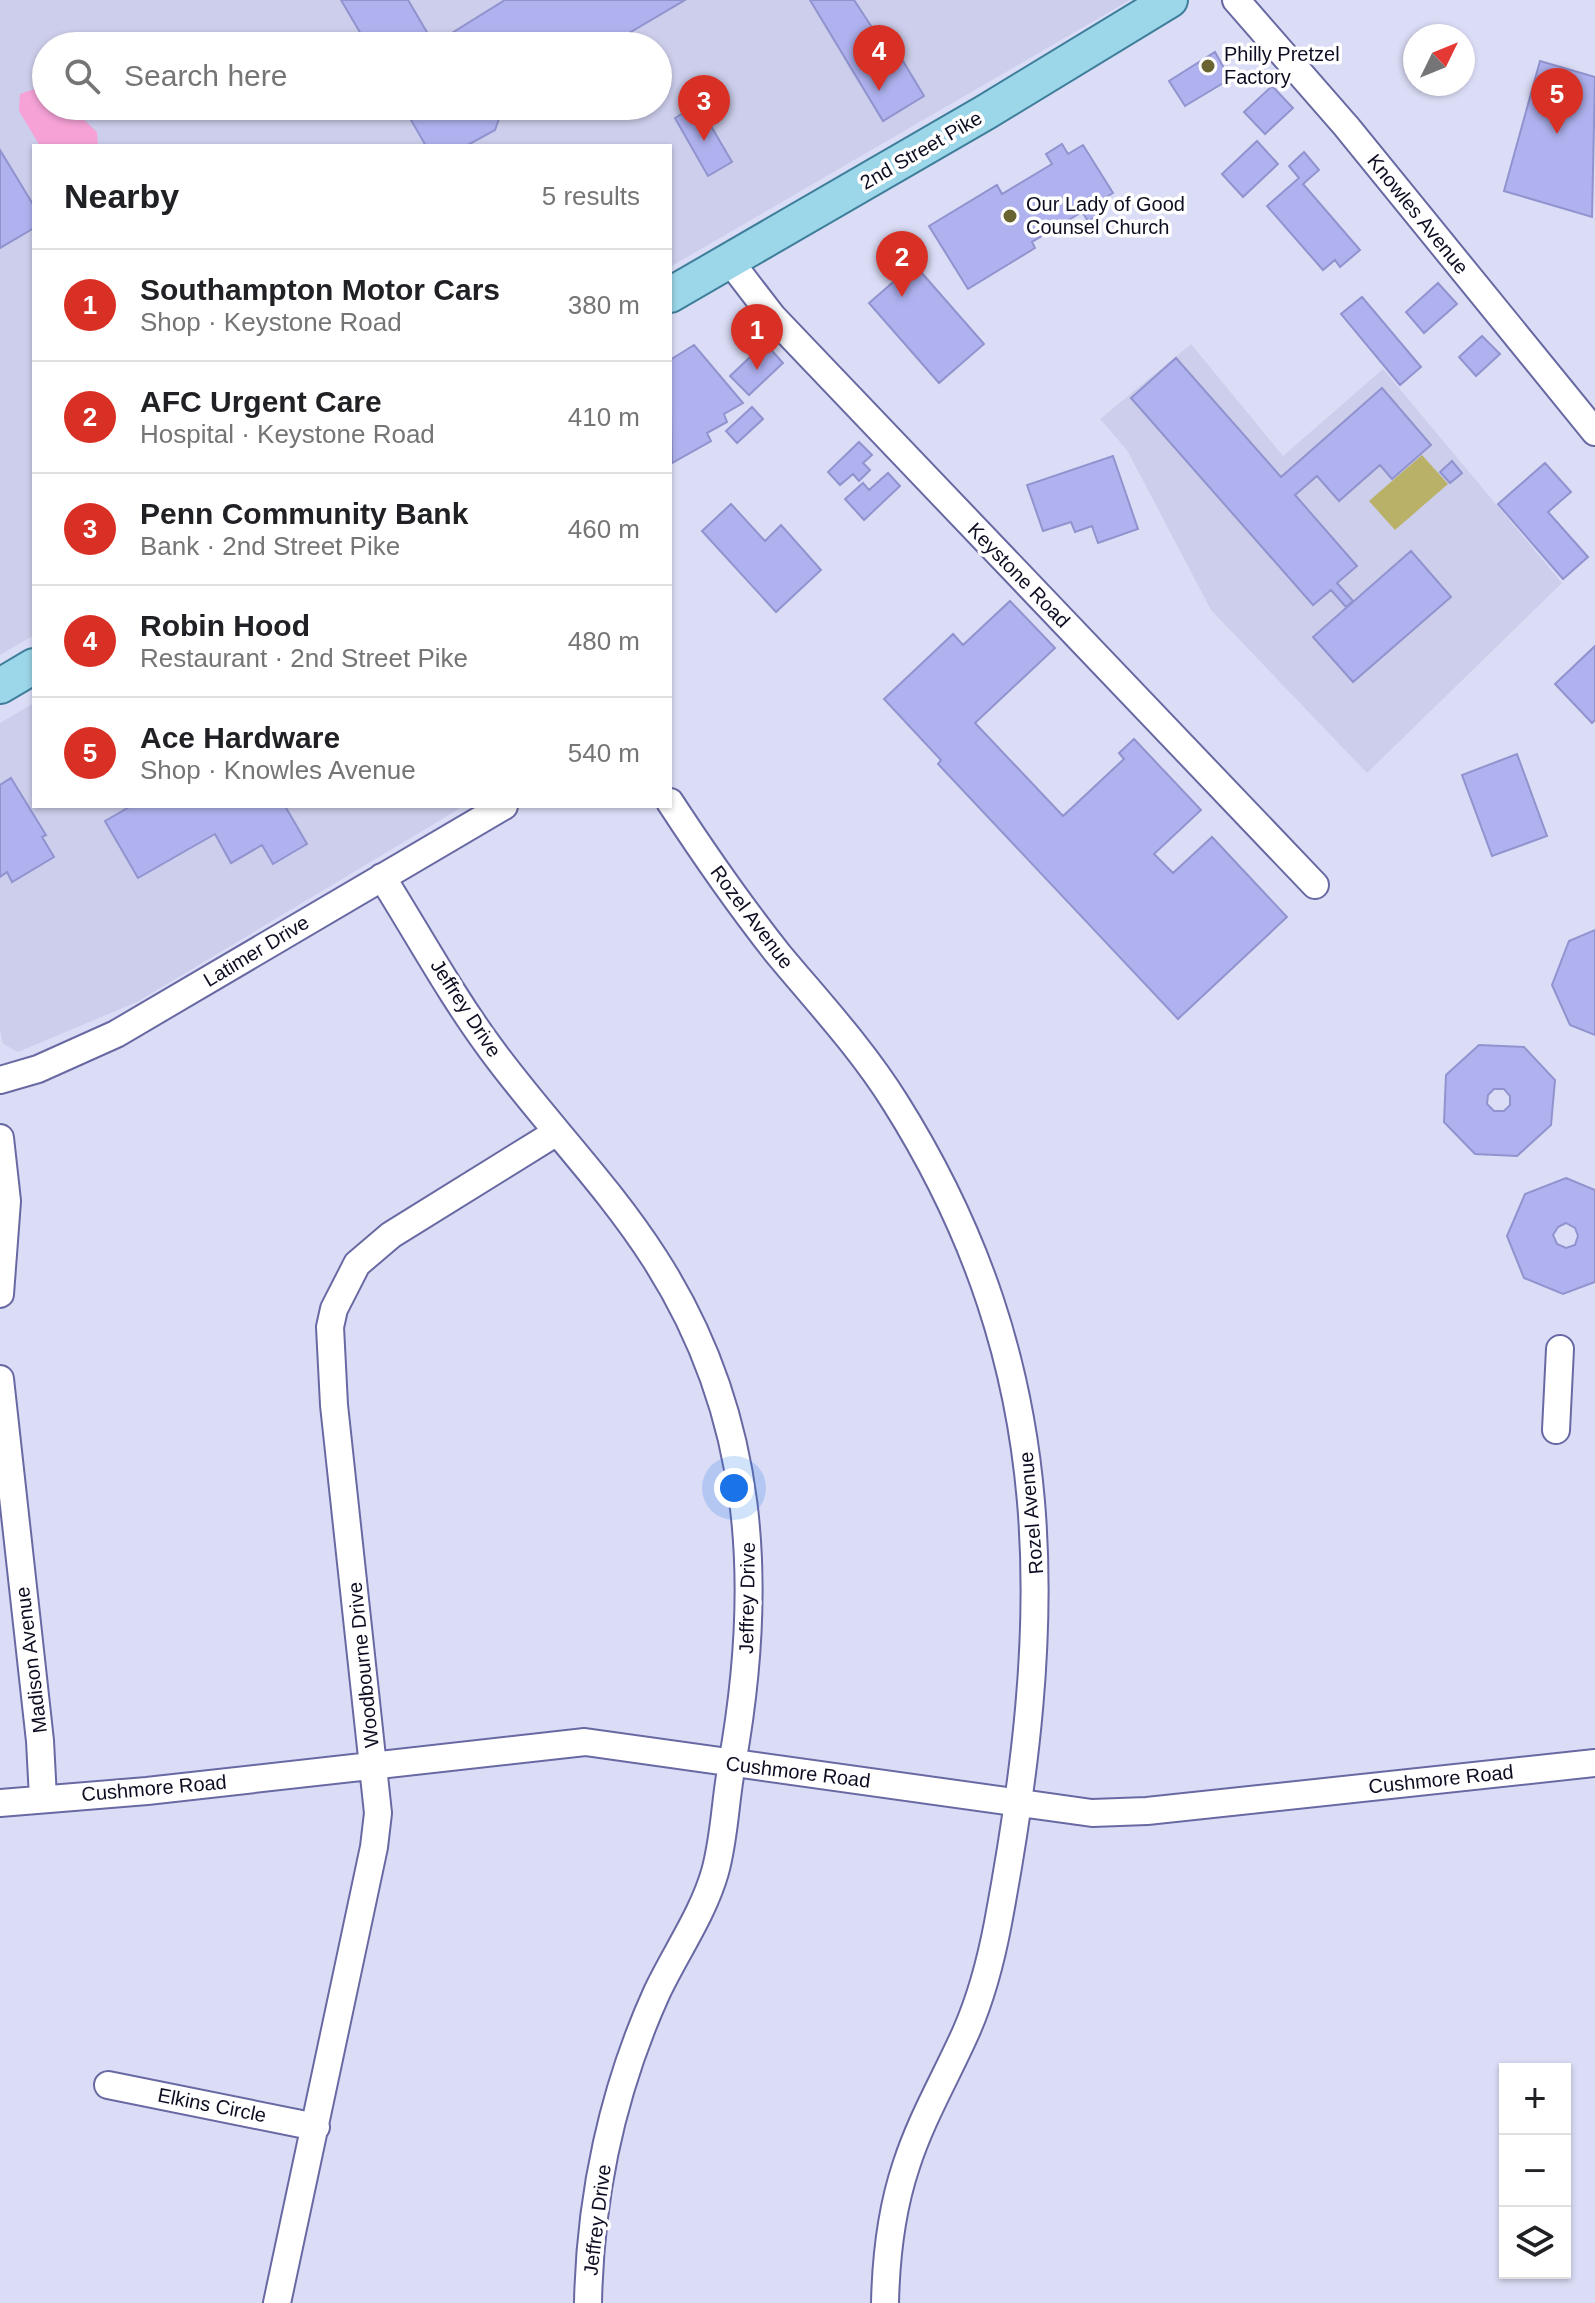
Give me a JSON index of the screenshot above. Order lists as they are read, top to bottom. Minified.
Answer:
{"streets":{"main road":["2nd Street Pike"],"street":["Knowles Avenue","Keystone Road","Rozel Avenue","Latimer Drive","Jeffrey Drive","Madison Avenue","Woodbourne Drive","Cushmore Road","Elkins Circle"]},"crossings":[["2nd Street Pike","Keystone Road"],["Rozel Avenue","Cushmore Road"],["Latimer Drive","Jeffrey Drive"],["Jeffrey Drive","Woodbourne Drive"],["Jeffrey Drive","Cushmore Road"],["Madison Avenue","Cushmore Road"],["Woodbourne Drive","Cushmore Road"],["Woodbourne Drive","Elkins Circle"]],"places":["Philly Pretzel Factory","Our Lady of Good Counsel Church"],"north":"top right","page":{"pins":["4","5","3","2","1"],"search":"Search here","heading":["Nearby","5 results"],"list":[{"mark":"1","name":"Southampton Motor Cars","note":"Shop · Keystone Road","value":"380 m"},{"mark":"2","name":"AFC Urgent Care","note":"Hospital · Keystone Road","value":"410 m"},{"mark":"3","name":"Penn Community Bank","note":"Bank · 2nd Street Pike","value":"460 m"},{"mark":"4","name":"Robin Hood","note":"Restaurant · 2nd Street Pike","value":"480 m"},{"mark":"5","name":"Ace Hardware","note":"Shop · Knowles Avenue","value":"540 m"}],"map_buttons":["+","−"]}}
